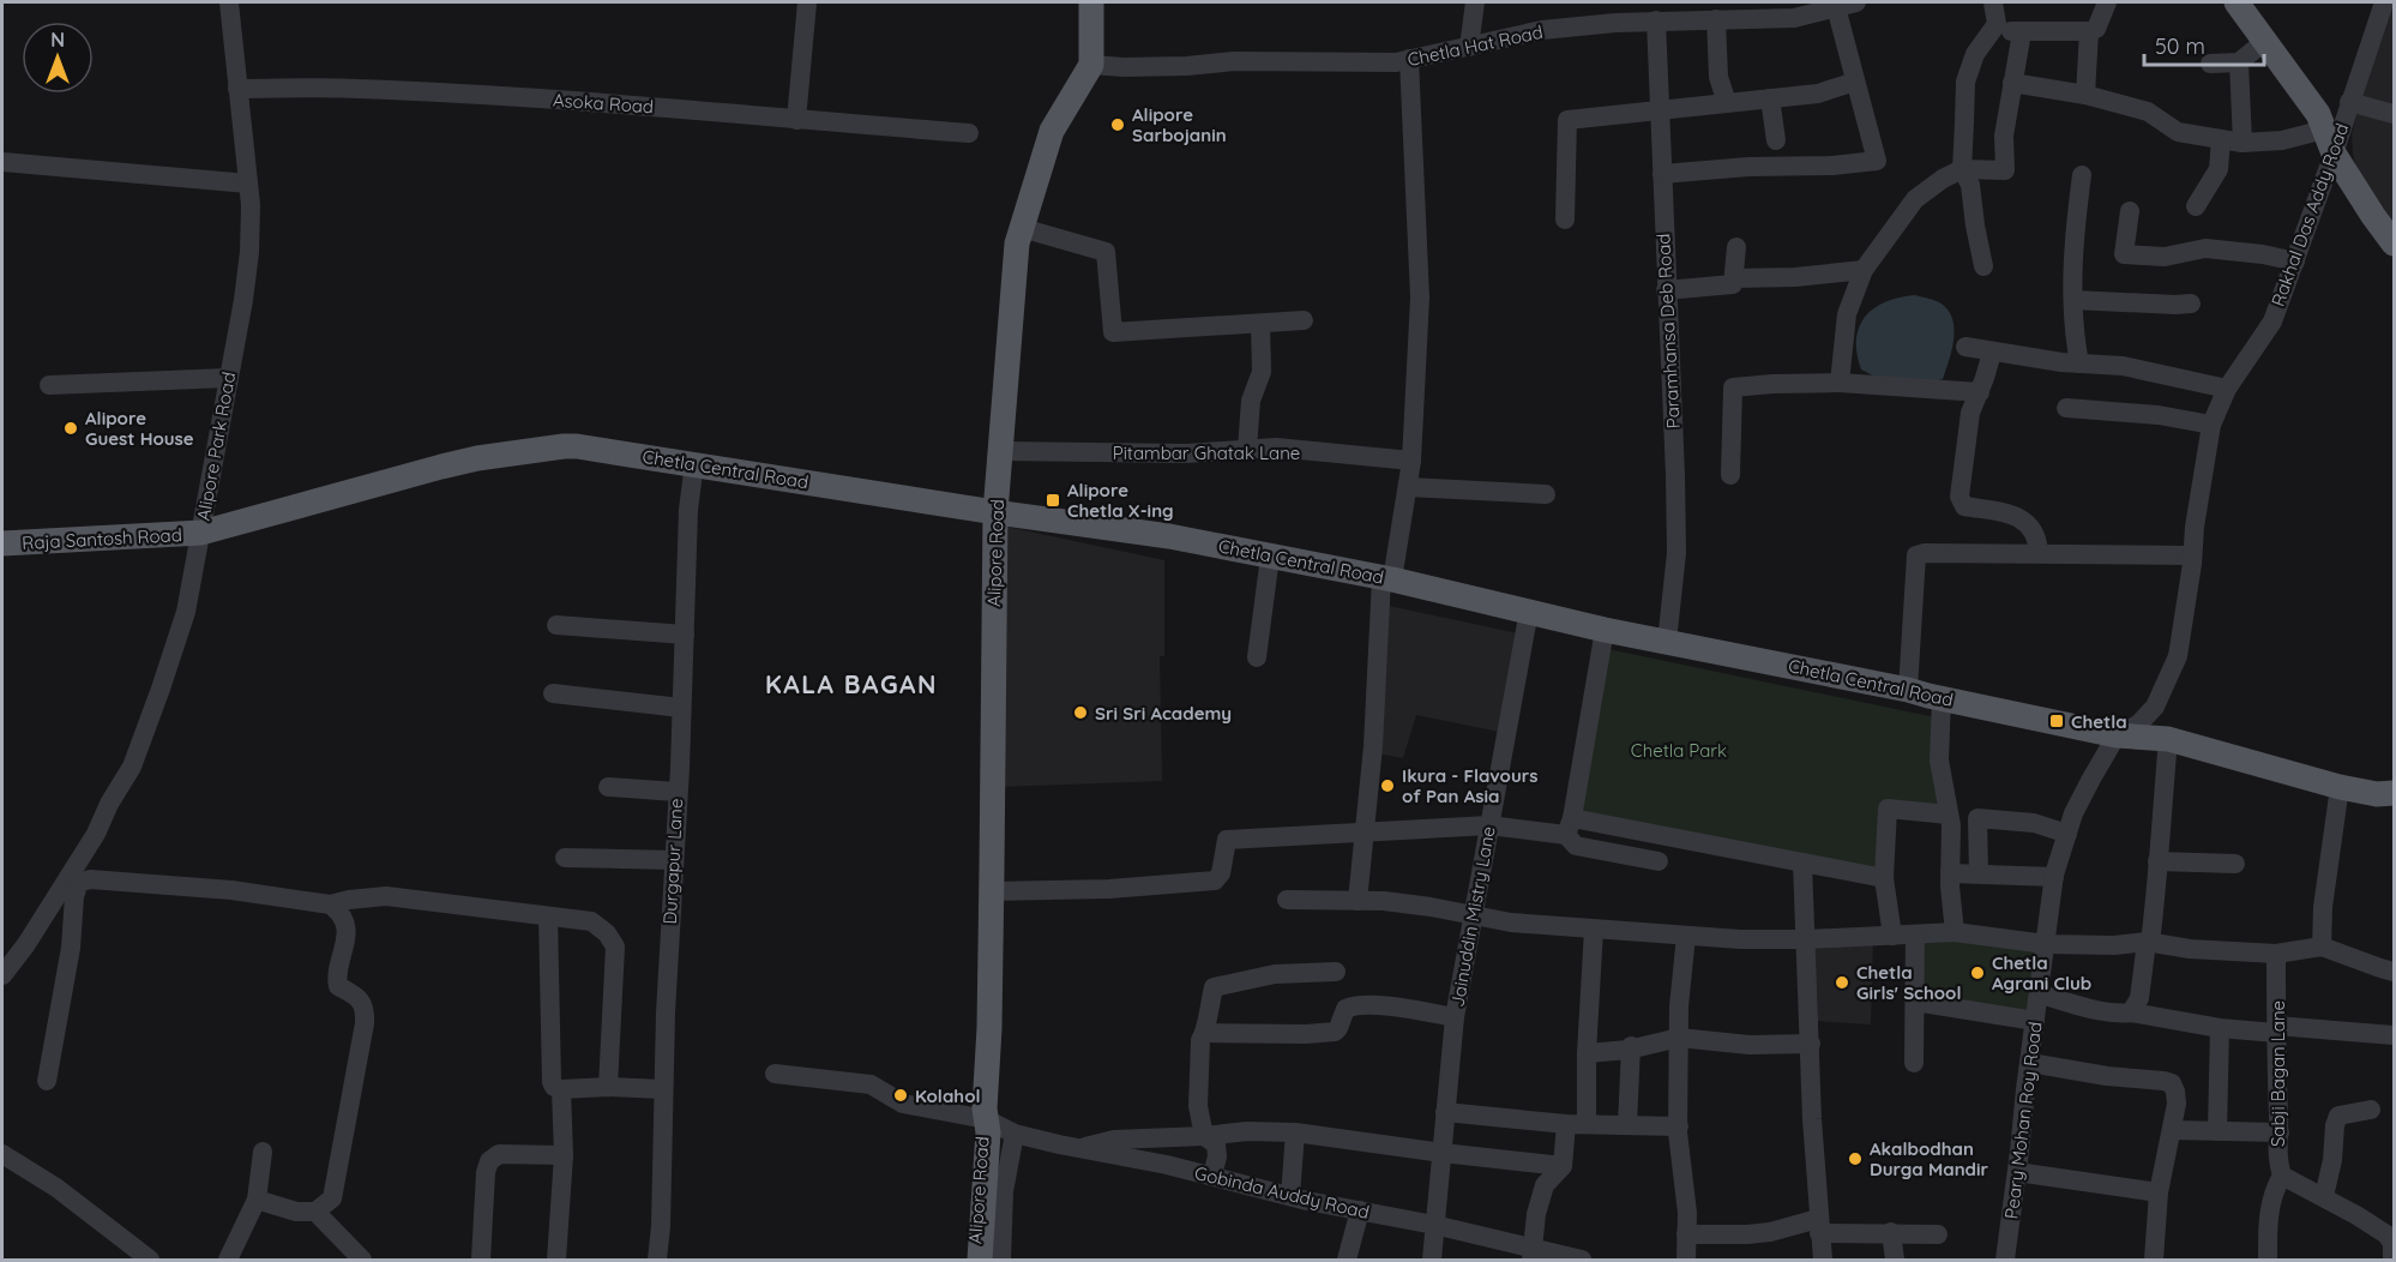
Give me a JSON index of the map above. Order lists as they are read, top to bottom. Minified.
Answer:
{"streets":{"main road":["Chetla Central Road","Raja Santosh Road","Alipore Road"],"street":["Chetla Hat Road","Asoka Road","Rakhal Das Addy Road","Paramhansa Deb Road","Alipore Park Road","Pitambar Ghatak Lane","Durgapur Lane","Jainuddin Mistry Lane","Sabji Bagan Lane","Peary Mohan Roy Road","Gobinda Auddy Road"]},"crossings":[["Chetla Hat Road","Paramhansa Deb Road"],["Chetla Hat Road","Alipore Road"],["Asoka Road","Alipore Park Road"],["Rakhal Das Addy Road","Chetla Central Road"],["Rakhal Das Addy Road","Peary Mohan Roy Road"],["Paramhansa Deb Road","Chetla Central Road"],["Alipore Park Road","Chetla Central Road"],["Alipore Park Road","Raja Santosh Road"],["Pitambar Ghatak Lane","Alipore Road"],["Chetla Central Road","Raja Santosh Road"],["Chetla Central Road","Alipore Road"],["Chetla Central Road","Durgapur Lane"],["Chetla Central Road","Jainuddin Mistry Lane"],["Chetla Central Road","Peary Mohan Roy Road"],["Alipore Road","Gobinda Auddy Road"],["Jainuddin Mistry Lane","Gobinda Auddy Road"]],"districts":["KALA BAGAN"],"parks":["Chetla Park"],"places":{"other":["Alipore Sarbojanin","Alipore Guest House","Sri Sri Academy","Ikura - Flavours of Pan Asia","Chetla Agrani Club","Chetla Girls' School","Kolahol","Akalbodhan Durga Mandir"],"transit":["Alipore Chetla X-ing","Chetla"]},"scale_bar":"50 m","north":"top"}
